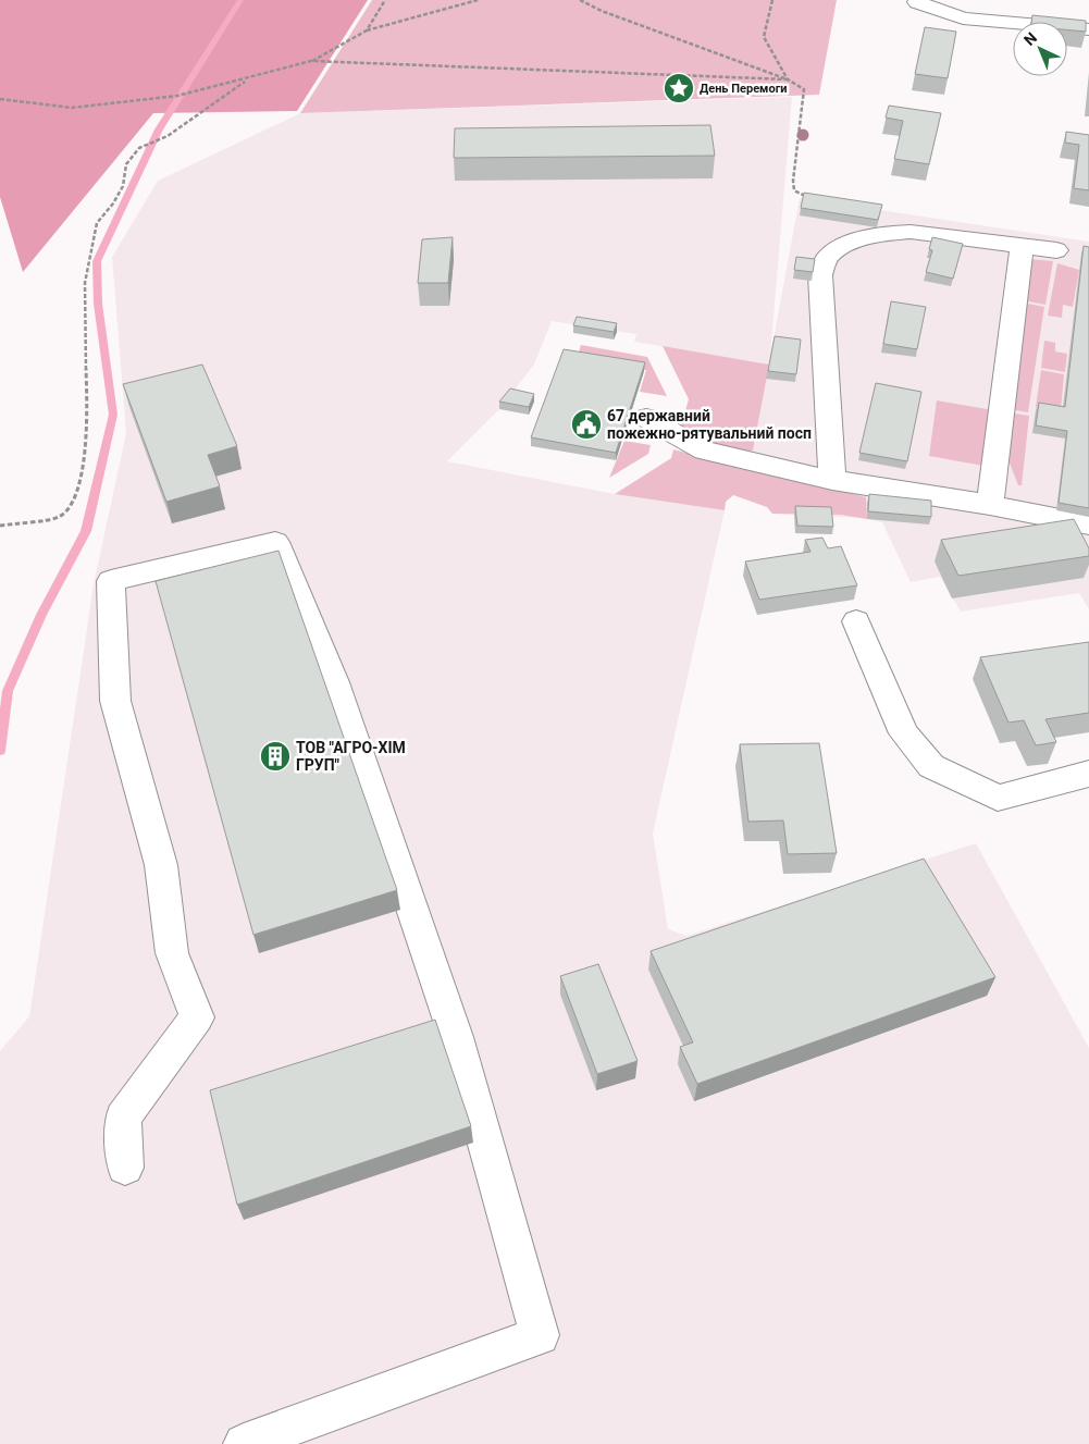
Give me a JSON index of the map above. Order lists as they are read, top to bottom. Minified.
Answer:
{"places":{"place":["День Перемоги"],"public building":["67 державний пожежно-рятувальний посп"],"building":["ТОВ \"АГРО-ХІМ ГРУП\""]},"north":"top left"}
